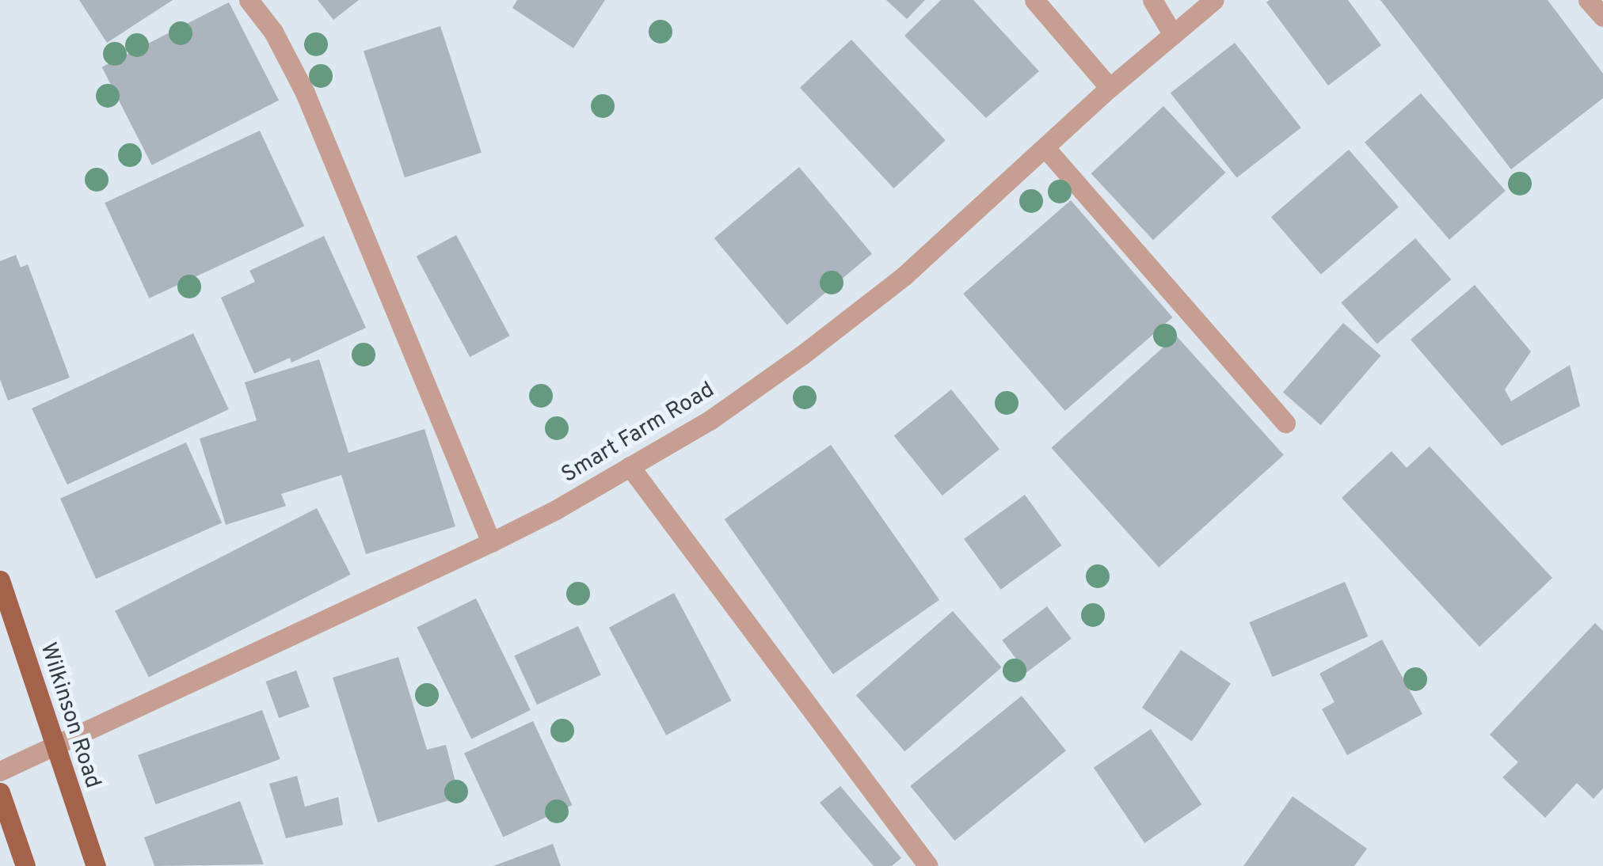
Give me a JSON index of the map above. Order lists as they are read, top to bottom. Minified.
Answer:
{"streets":{"main road":["Wilkinson Road"],"street":["Smart Farm Road"]},"crossings":[["Smart Farm Road","Wilkinson Road"]]}
